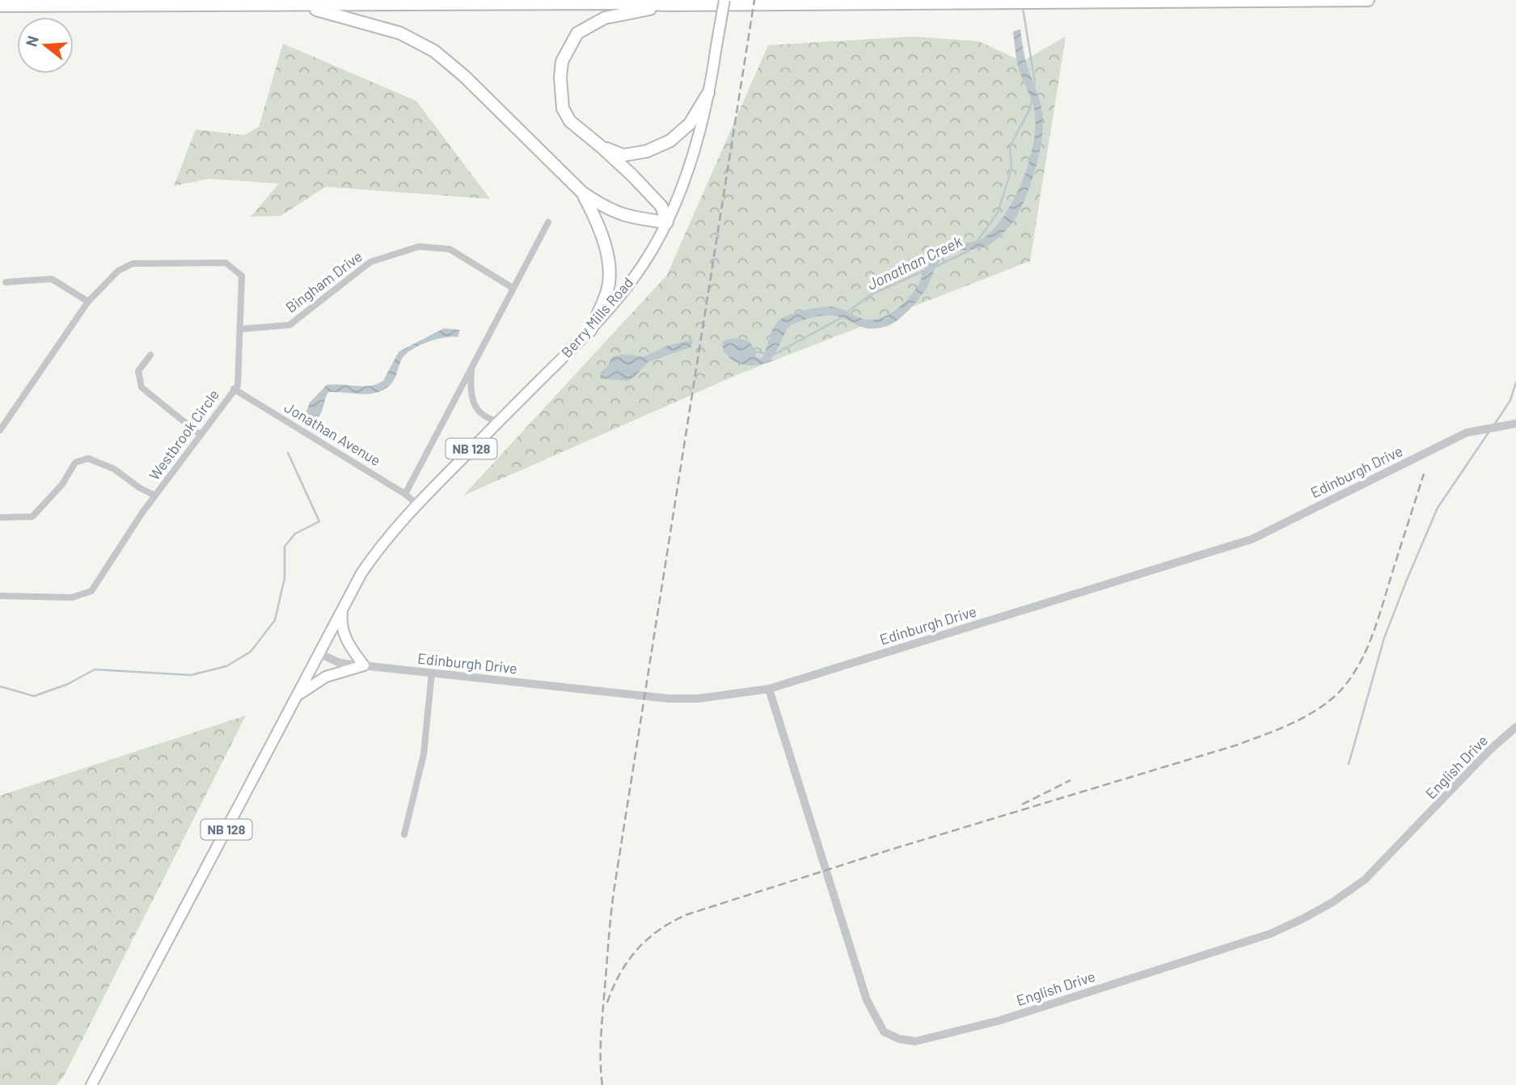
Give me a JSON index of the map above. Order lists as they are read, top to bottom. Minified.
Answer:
{"streets":{"main road":["Berry Mills Road","NB 128"],"street":["Bingham Drive","Jonathan Avenue","Westbrook Circle","Edinburgh Drive","English Drive"]},"crossings":[["Bingham Drive","Westbrook Circle"],["Berry Mills Road","Jonathan Avenue"],["Berry Mills Road","NB 128"],["Jonathan Avenue","Westbrook Circle"],["NB 128","Edinburgh Drive"],["Edinburgh Drive","English Drive"]],"water":["Jonathan Creek"],"north":"left"}
